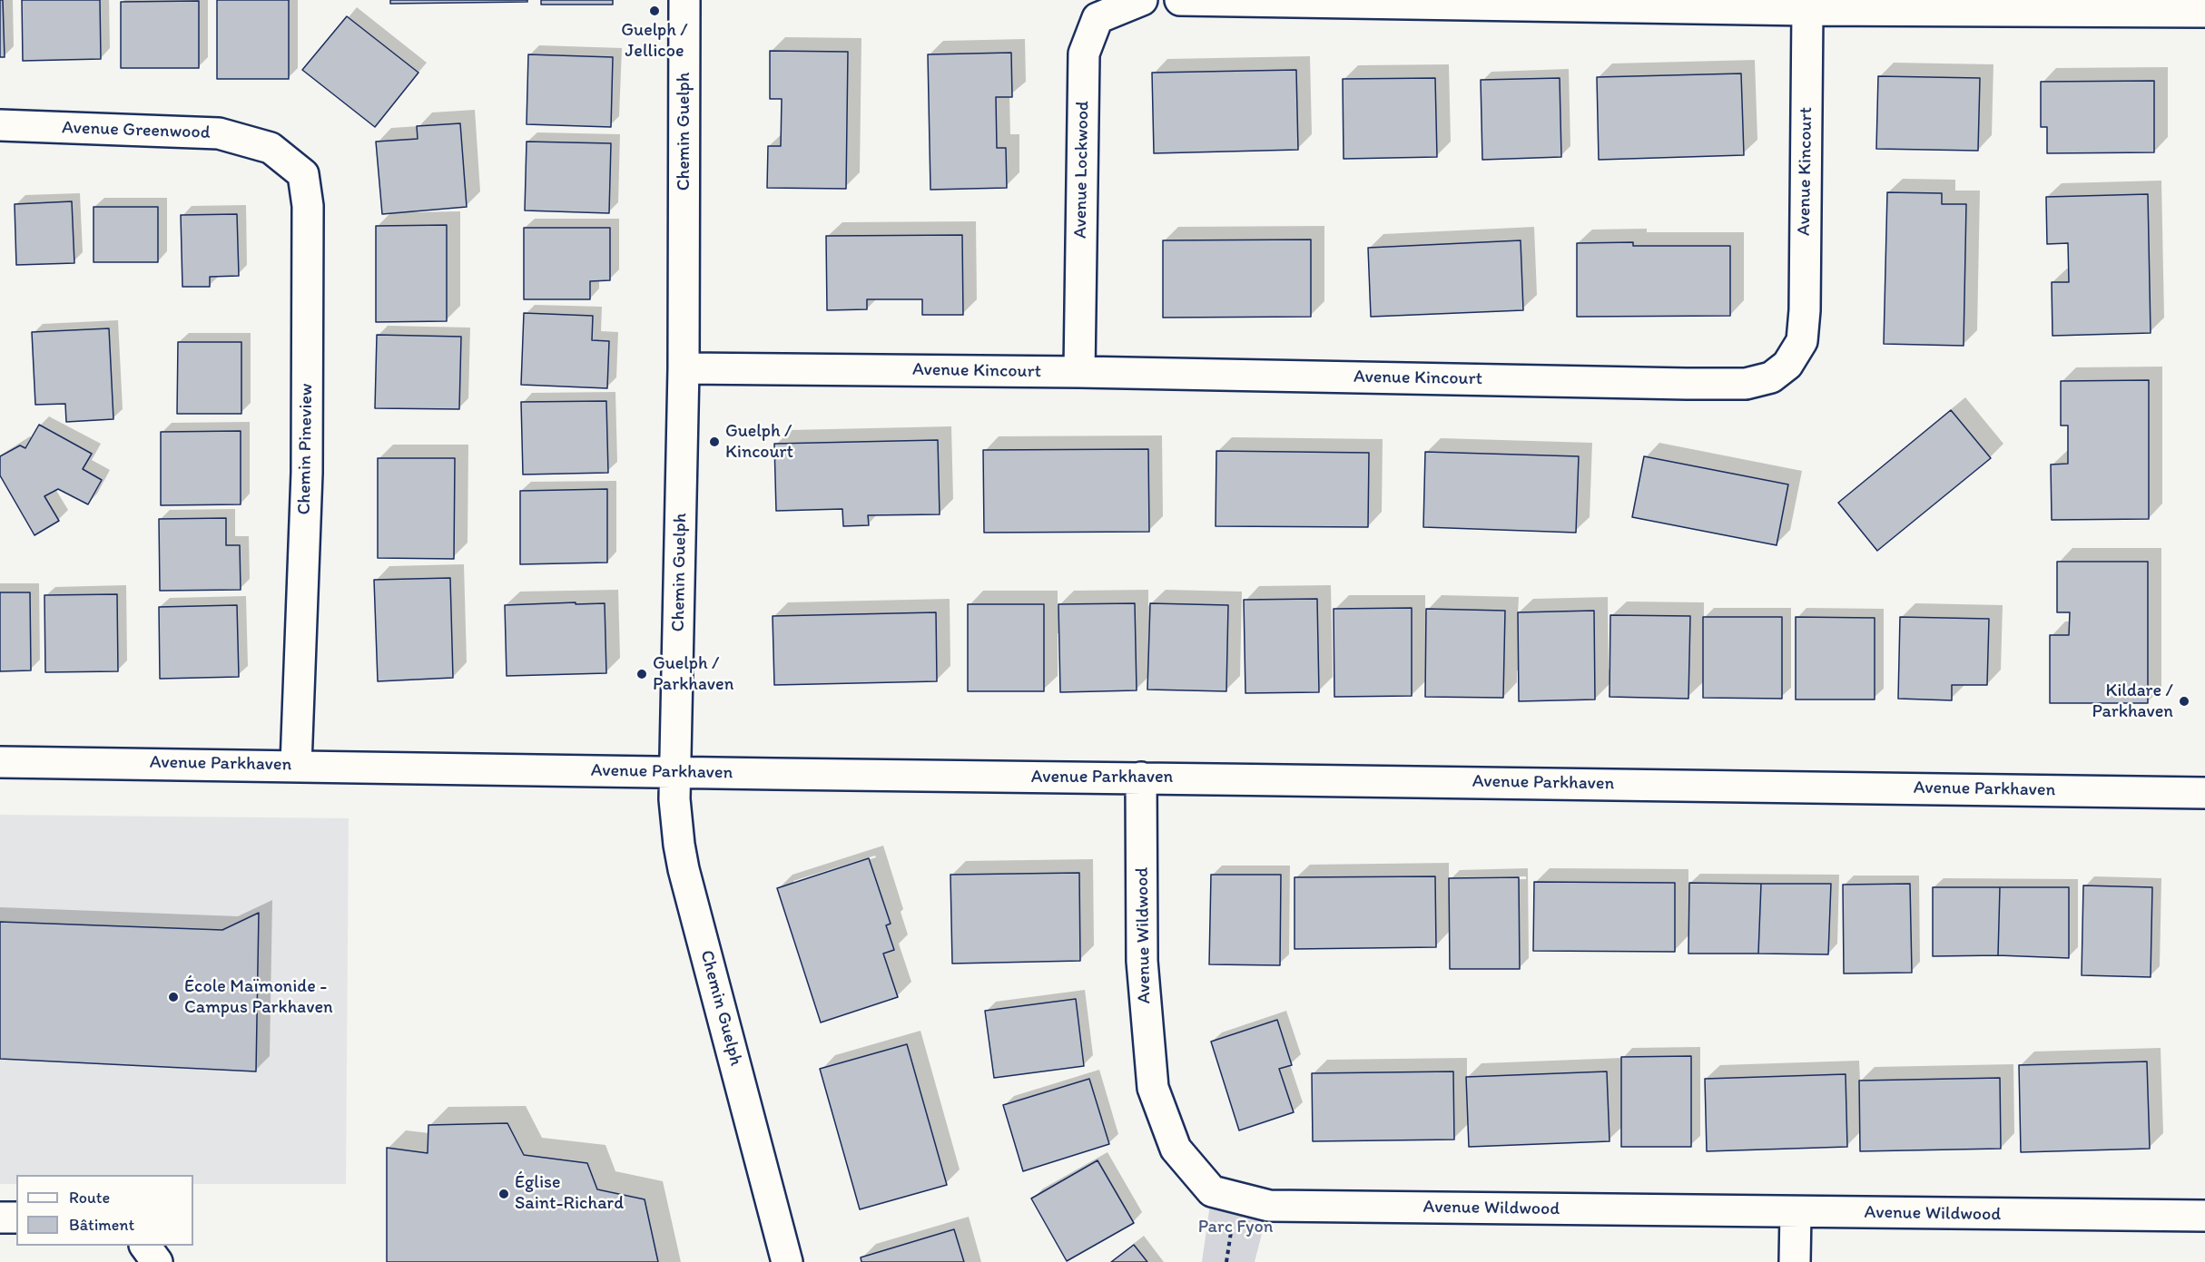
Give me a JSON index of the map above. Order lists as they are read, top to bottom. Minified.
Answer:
{"streets":{"street":["Avenue Greenwood","Chemin Guelph","Avenue Lockwood","Avenue Kincourt","Chemin Pineview","Avenue Parkhaven","Avenue Wildwood"]},"crossings":[["Avenue Greenwood","Chemin Pineview"],["Chemin Guelph","Avenue Kincourt"],["Chemin Guelph","Avenue Parkhaven"],["Avenue Lockwood","Avenue Kincourt"],["Chemin Pineview","Avenue Parkhaven"],["Avenue Parkhaven","Avenue Wildwood"]],"parks":["Parc Fyon"],"places":["Guelph / Jellicoe","Guelph / Kincourt","Guelph / Parkhaven","Kildare / Parkhaven","École Maïmonide - Campus Parkhaven","Église Saint-Richard"],"legend":["Route","Bâtiment"]}
